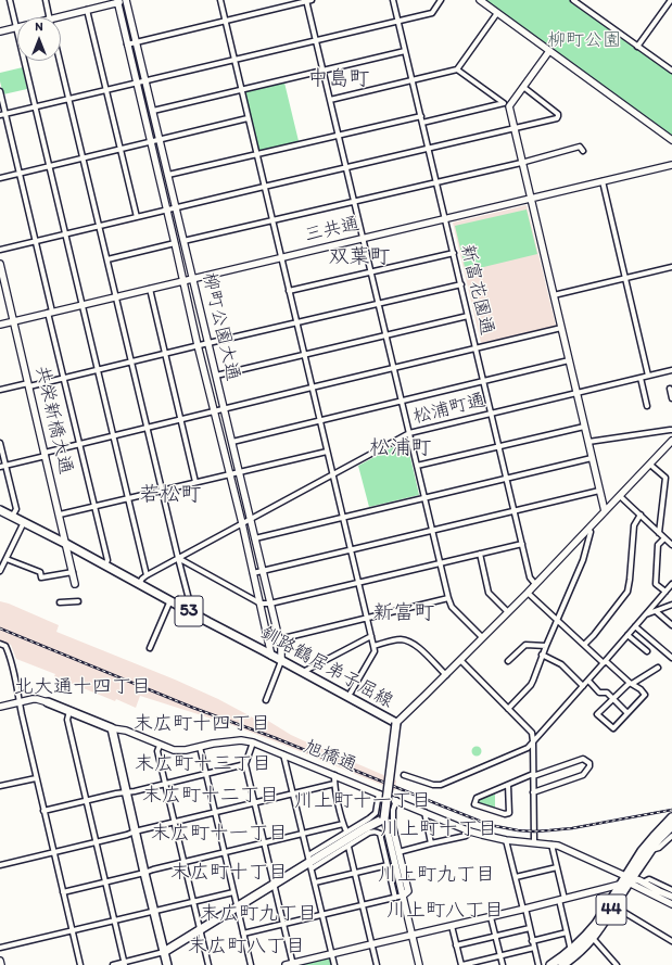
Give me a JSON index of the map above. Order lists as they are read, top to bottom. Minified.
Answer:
{"streets":{"main road":["53","釧路鶴居弟子屈線","44"],"street":["三共通","新富花園通","柳町公園大通","松浦町通","共栄新橋大通","旭橋通"]},"crossings":[["三共通","新富花園通"],["三共通","柳町公園大通"],["三共通","共栄新橋大通"],["新富花園通","松浦町通"],["柳町公園大通","松浦町通"],["柳町公園大通","釧路鶴居弟子屈線"],["松浦町通","釧路鶴居弟子屈線"],["共栄新橋大通","釧路鶴居弟子屈線"],["旭橋通","44"]],"districts":["中島町","双葉町","松浦町","若松町","新富町","北大通十四丁目","末広町十四丁目","末広町十三丁目","末広町十二丁目","川上町十一丁目","川上町十丁目","末広町十一丁目","末広町十丁目","川上町九丁目","川上町八丁目","末広町九丁目","末広町八丁目"],"parks":["柳町公園"],"north":"top"}
